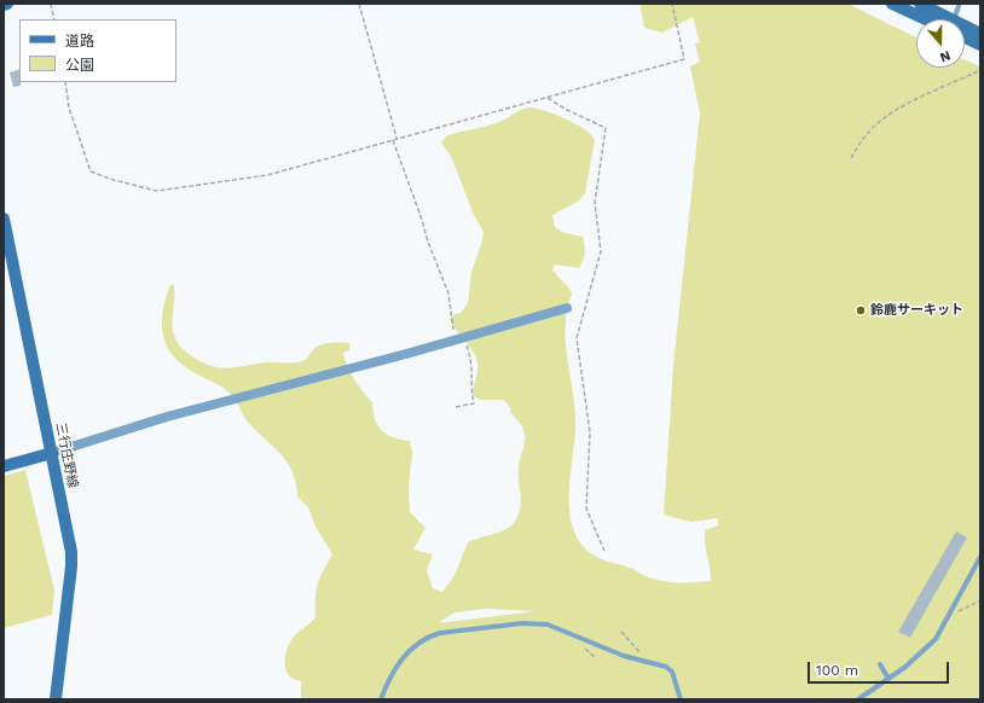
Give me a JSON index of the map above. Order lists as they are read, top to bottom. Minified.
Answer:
{"streets":{"main road":["三行庄野線"]},"places":["鈴鹿サーキット"],"legend":["道路","公園"],"scale_bar":"100 m","north":"bottom"}
